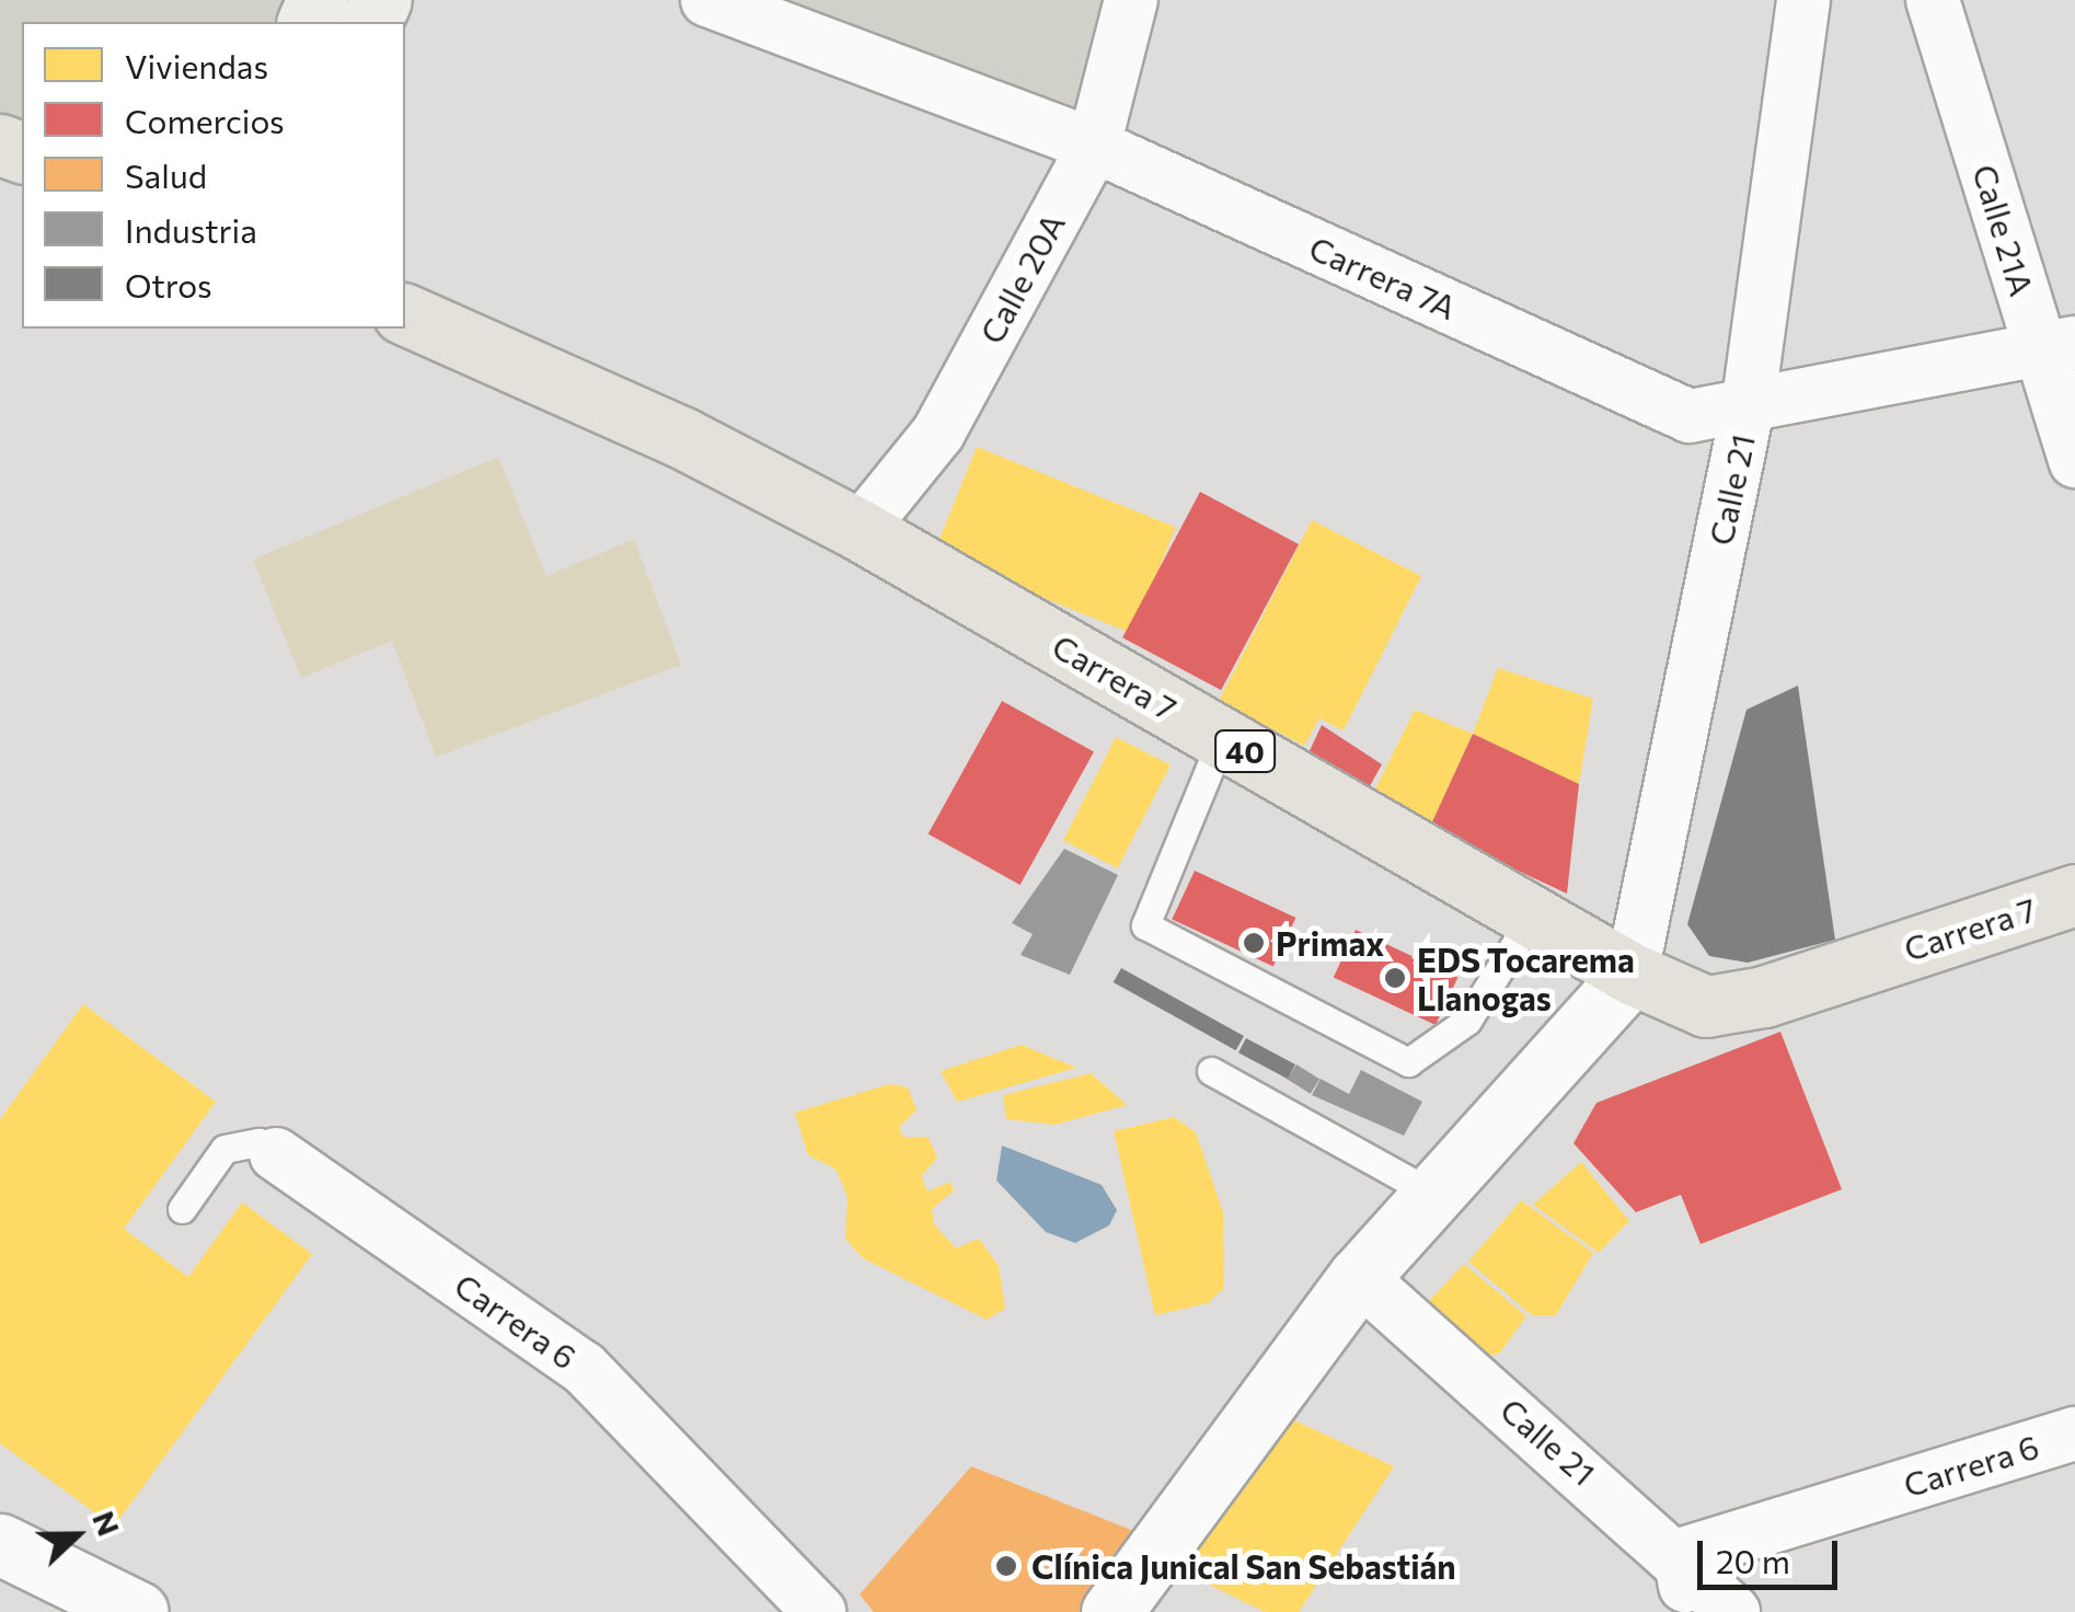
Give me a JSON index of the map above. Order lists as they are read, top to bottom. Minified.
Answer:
{"streets":{"main road":["Carrera 7","40"],"street":["Calle 21A","Carrera 7A","Calle 20A","Calle 21","Carrera 6"]},"crossings":[["Calle 21A","Carrera 7A"],["Carrera 7A","Calle 20A"],["Carrera 7A","Calle 21"],["Calle 20A","Carrera 7"],["Calle 21","Carrera 7"],["Calle 21","Carrera 6"]],"places":["Primax","EDS Tocarema Llanogas","Clínica Junical San Sebastián"],"legend":["Viviendas","Comercios","Salud","Industria","Otros"],"scale_bar":"20 m","north":"right"}
